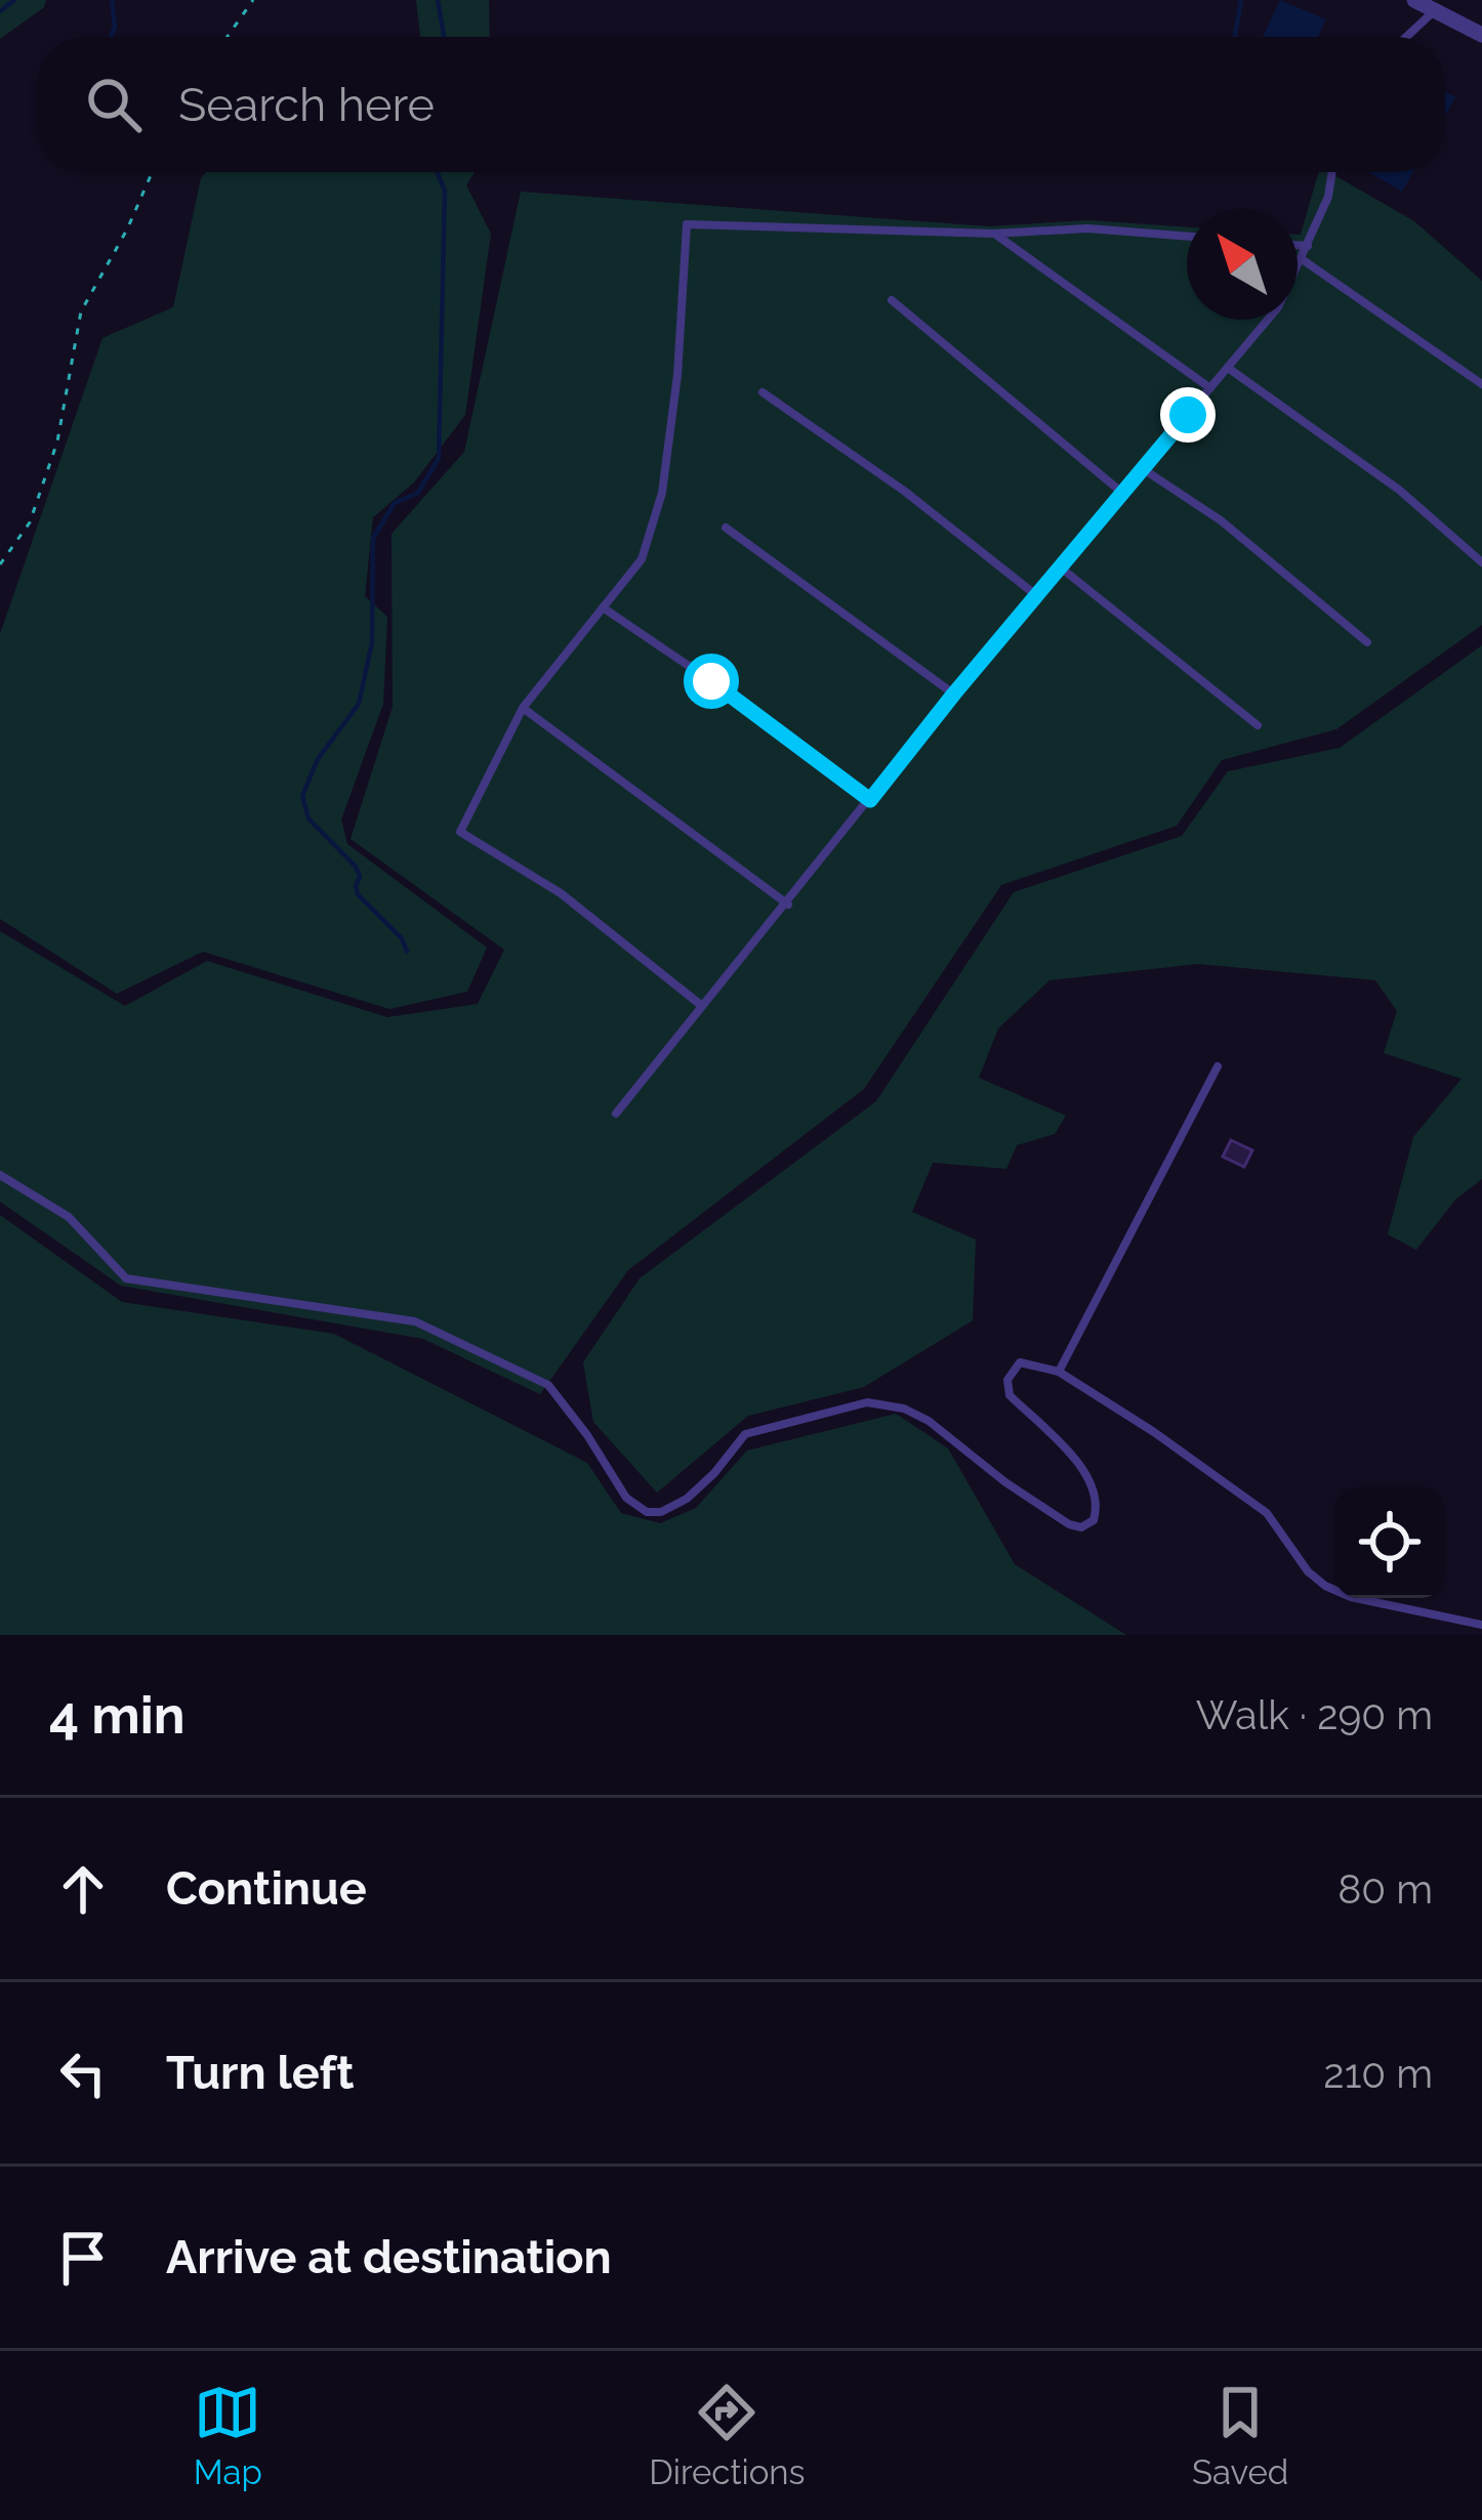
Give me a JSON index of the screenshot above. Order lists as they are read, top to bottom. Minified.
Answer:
{"north":"top left","page":{"search":"Search here","heading":["4 min","Walk · 290 m"],"list":[["Continue","80 m"],["Turn left","210 m"],"Arrive at destination"],"nav":["Map","Directions","Saved"]}}
